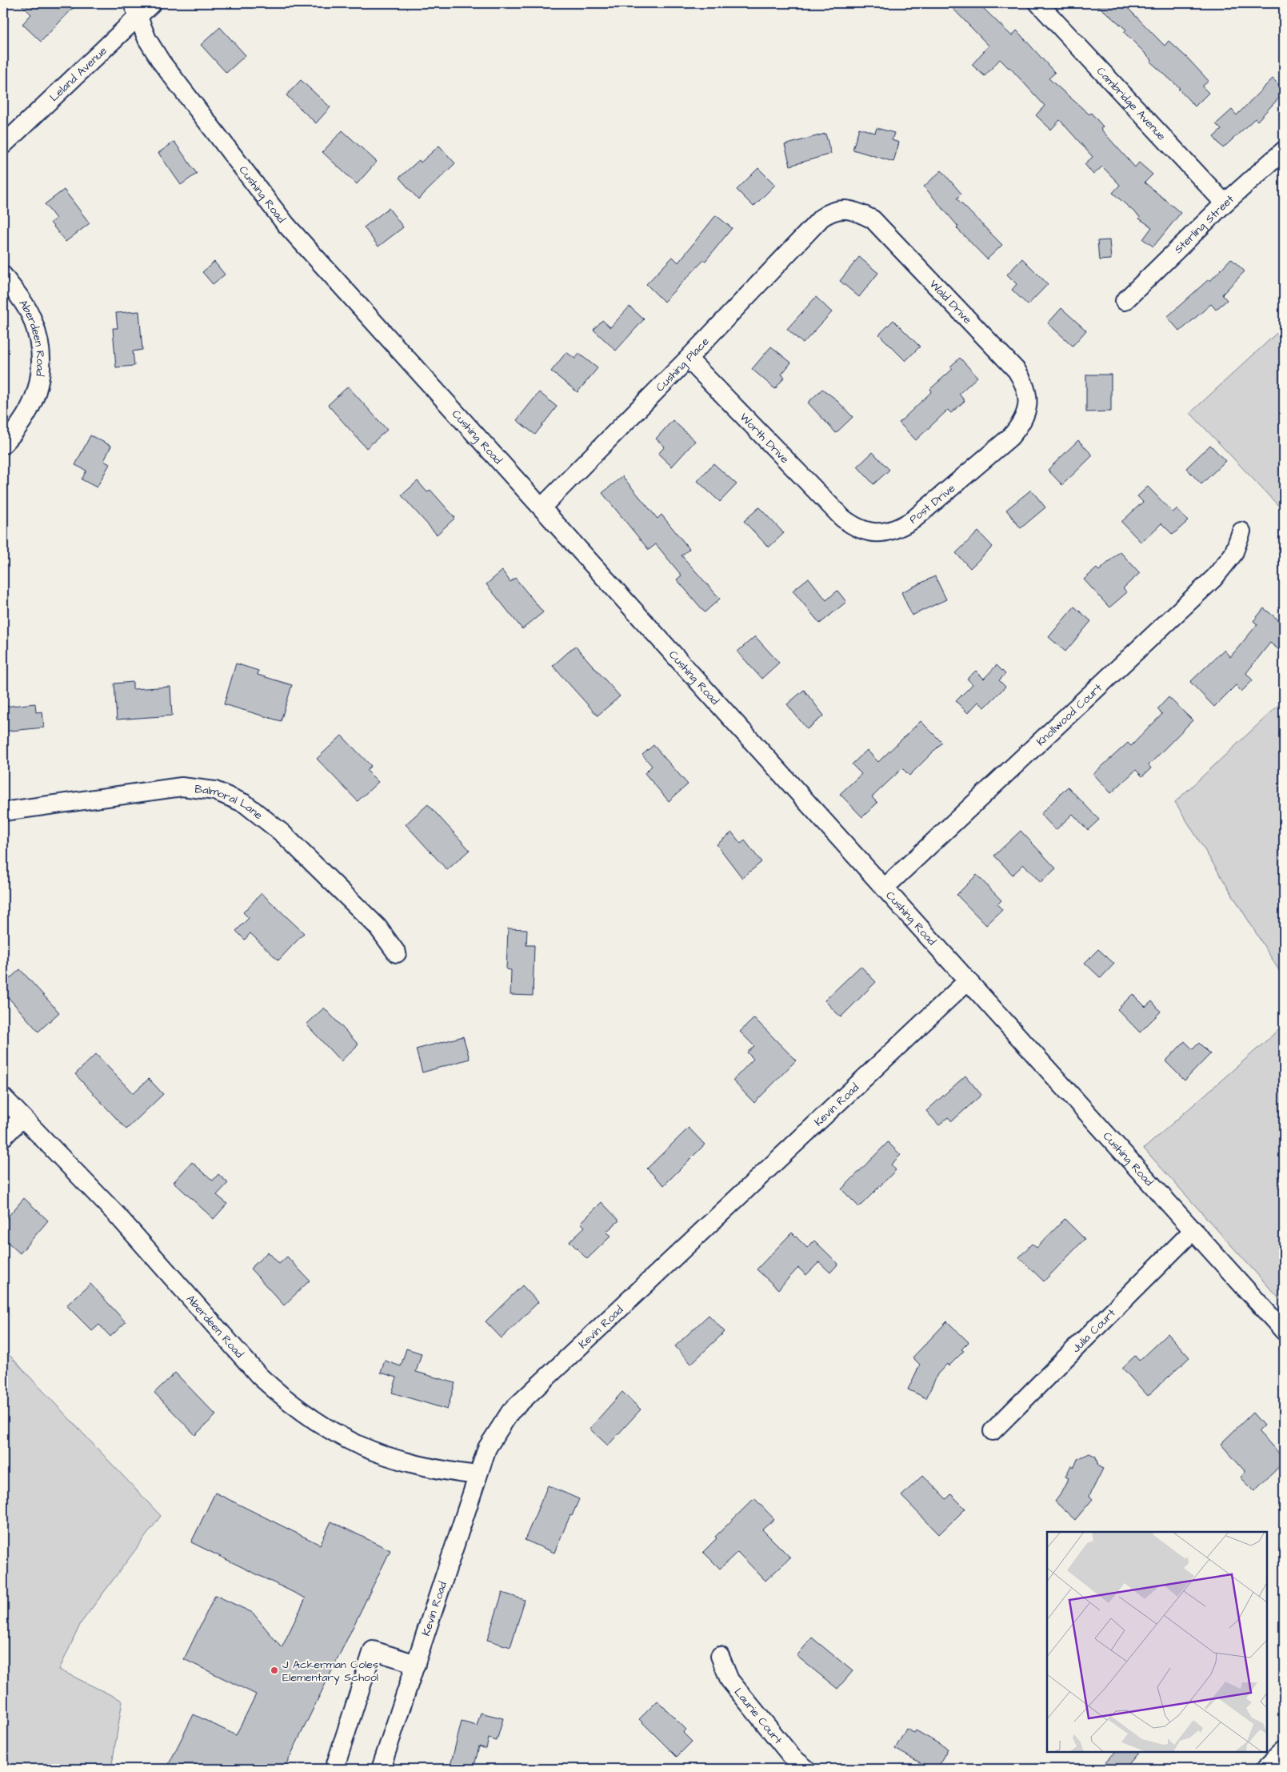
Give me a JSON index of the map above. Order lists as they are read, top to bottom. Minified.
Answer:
{"streets":{"street":["Leland Avenue","Cambridge Avenue","Cushing Road","Sterling Street","Wald Drive","Aberdeen Road","Cushing Place","Worth Drive","Post Drive","Knollwood Court","Balmoral Lane","Kevin Road","Julia Court","Laurie Court"]},"crossings":[["Leland Avenue","Cushing Road"],["Cambridge Avenue","Sterling Street"],["Cushing Road","Cushing Place"],["Cushing Road","Knollwood Court"],["Cushing Road","Kevin Road"],["Cushing Road","Julia Court"],["Wald Drive","Cushing Place"],["Wald Drive","Post Drive"],["Aberdeen Road","Kevin Road"],["Cushing Place","Worth Drive"],["Worth Drive","Post Drive"]],"places":["J Ackerman Coles Elementary School"]}
